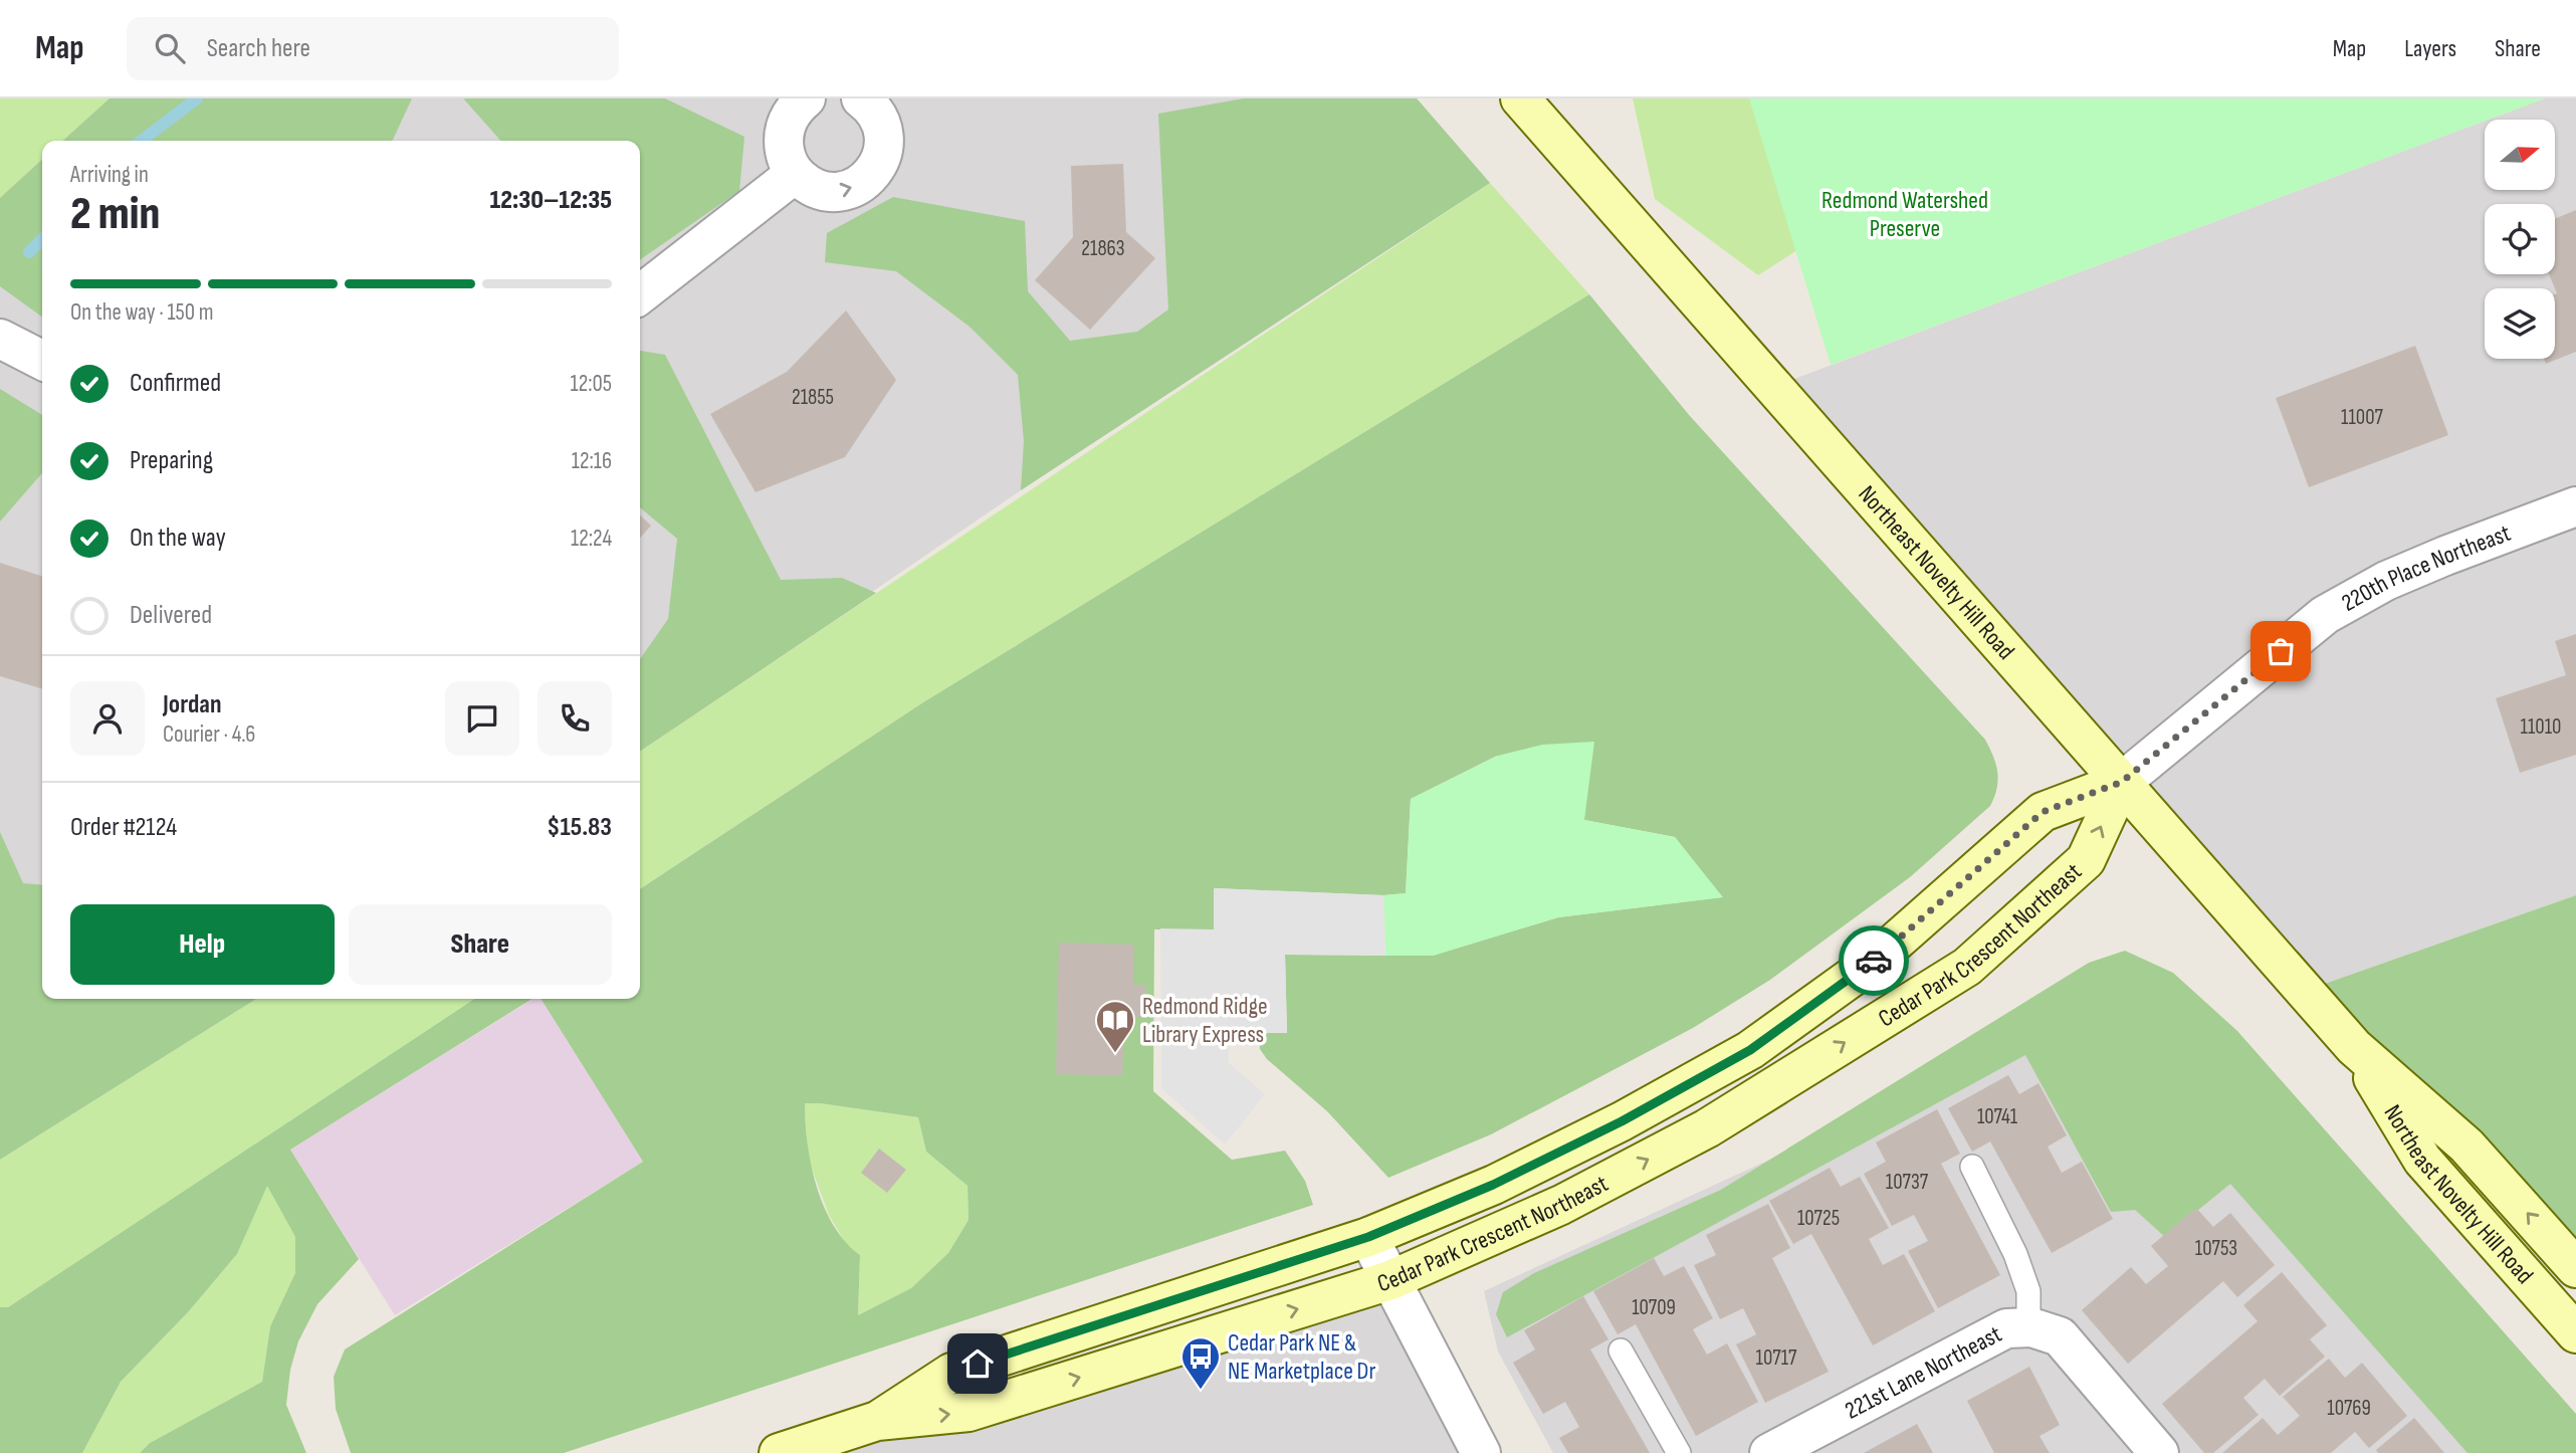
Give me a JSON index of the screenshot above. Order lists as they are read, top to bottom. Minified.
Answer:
{"streets":{"street":["220th Place Northeast","Northeast Novelty Hill Road","Cedar Park Crescent Northeast","221st Lane Northeast"]},"crossings":[["220th Place Northeast","Northeast Novelty Hill Road"],["220th Place Northeast","Cedar Park Crescent Northeast"],["Northeast Novelty Hill Road","Cedar Park Crescent Northeast"]],"parks":["Redmond Watershed Preserve"],"places":{"library":["Redmond Ridge Library Express"],"bus stop":["Cedar Park NE & NE Marketplace Dr"]},"house_numbers":["21863","21855","11007","11010","10741","10737","10725","10753","10709","10717","10769"],"north":"right","page":{"header":"Map","search":"Search here","nav":["Map","Layers","Share"],"heading":["2 min","Arriving in","12:30–12:35"],"panel":["Jordan","Courier · 4.6","Order #2124","$15.83"],"bar":"On the way · 150 m","list":[["Confirmed","12:05"],["Preparing","12:16"],["On the way","12:24"],"Delivered"],"buttons":["Help","Share"]}}
